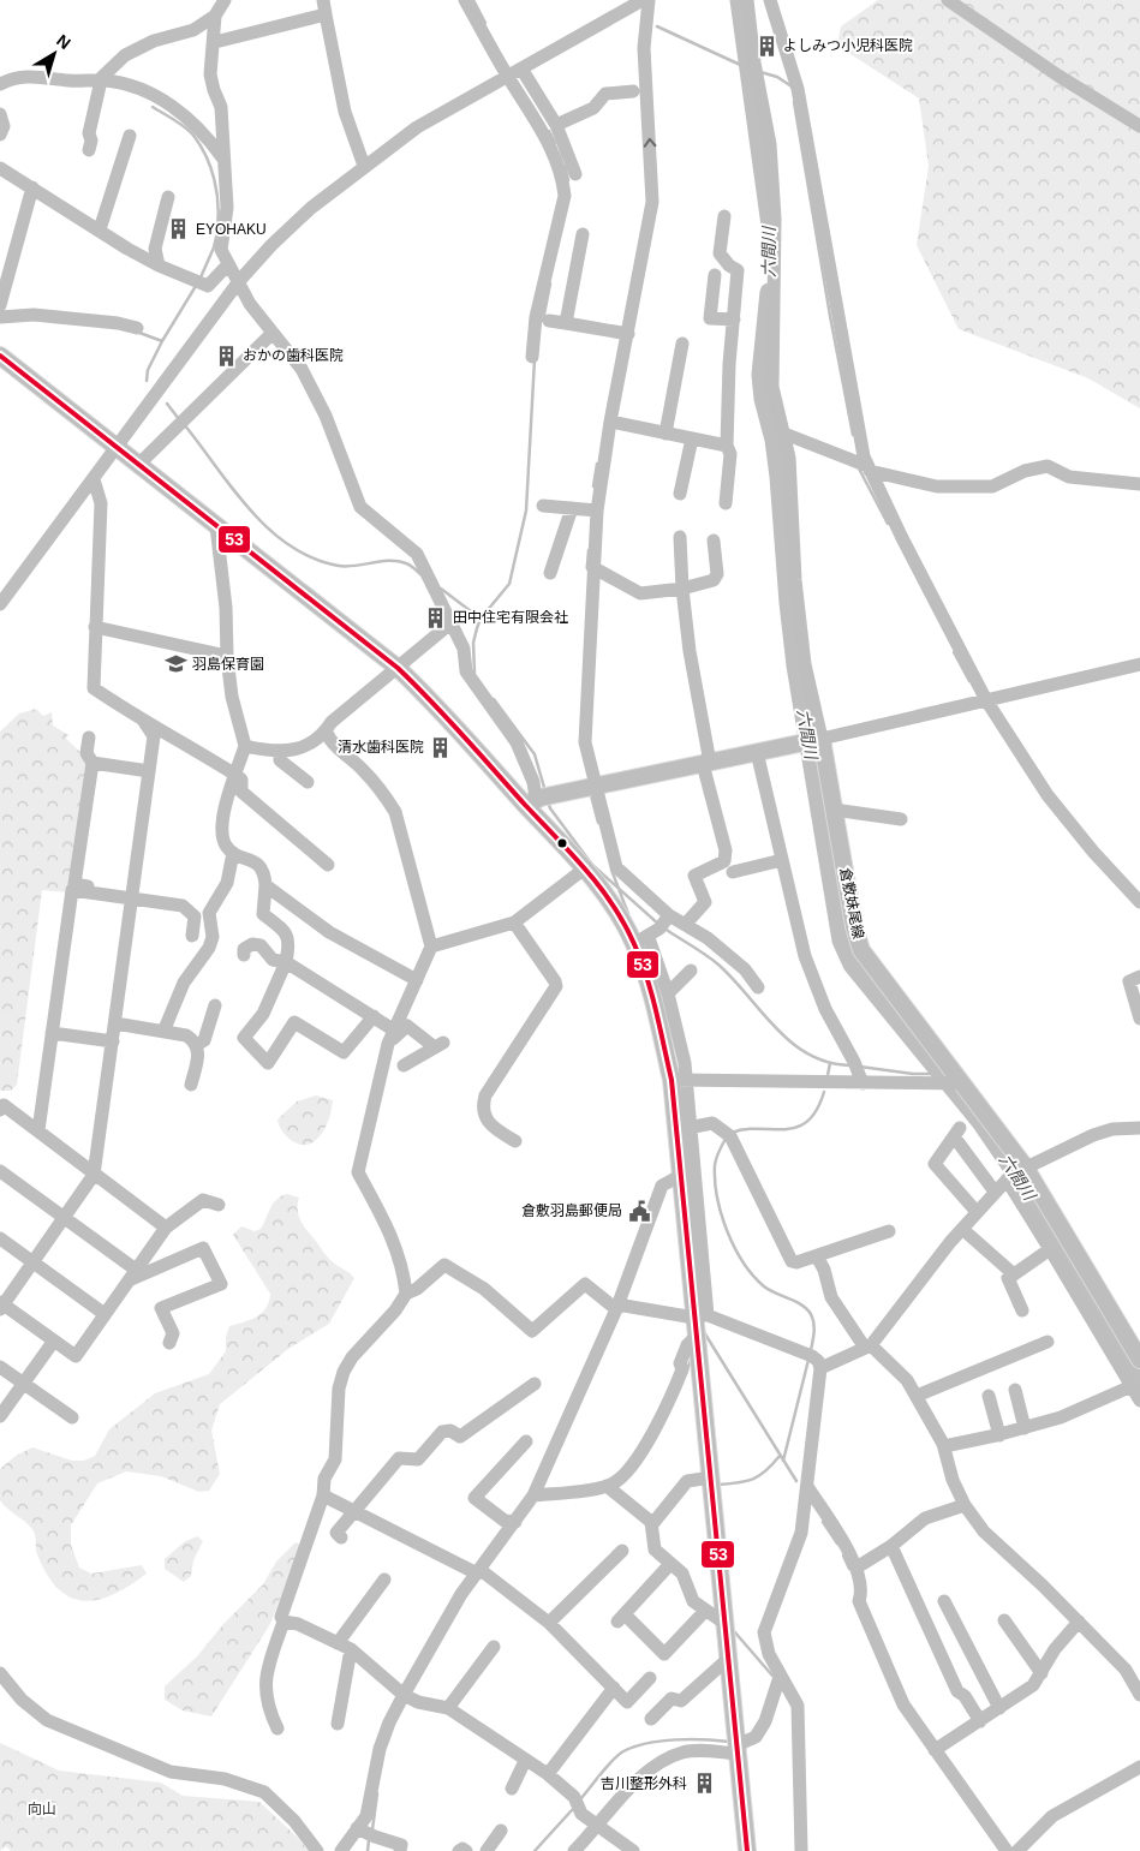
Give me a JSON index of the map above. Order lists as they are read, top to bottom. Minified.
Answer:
{"streets":{"main road":["倉敷妹尾線"]},"water":["六間川"],"parks":["向山"],"places":{"building":["よしみつ小児科医院","EYOHAKU","おかの歯科医院","田中住宅有限会社","清水歯科医院","吉川整形外科"],"school or university":["羽島保育園"],"public building":["倉敷羽島郵便局"]},"lines":["transit line 53"],"north":"top right"}
